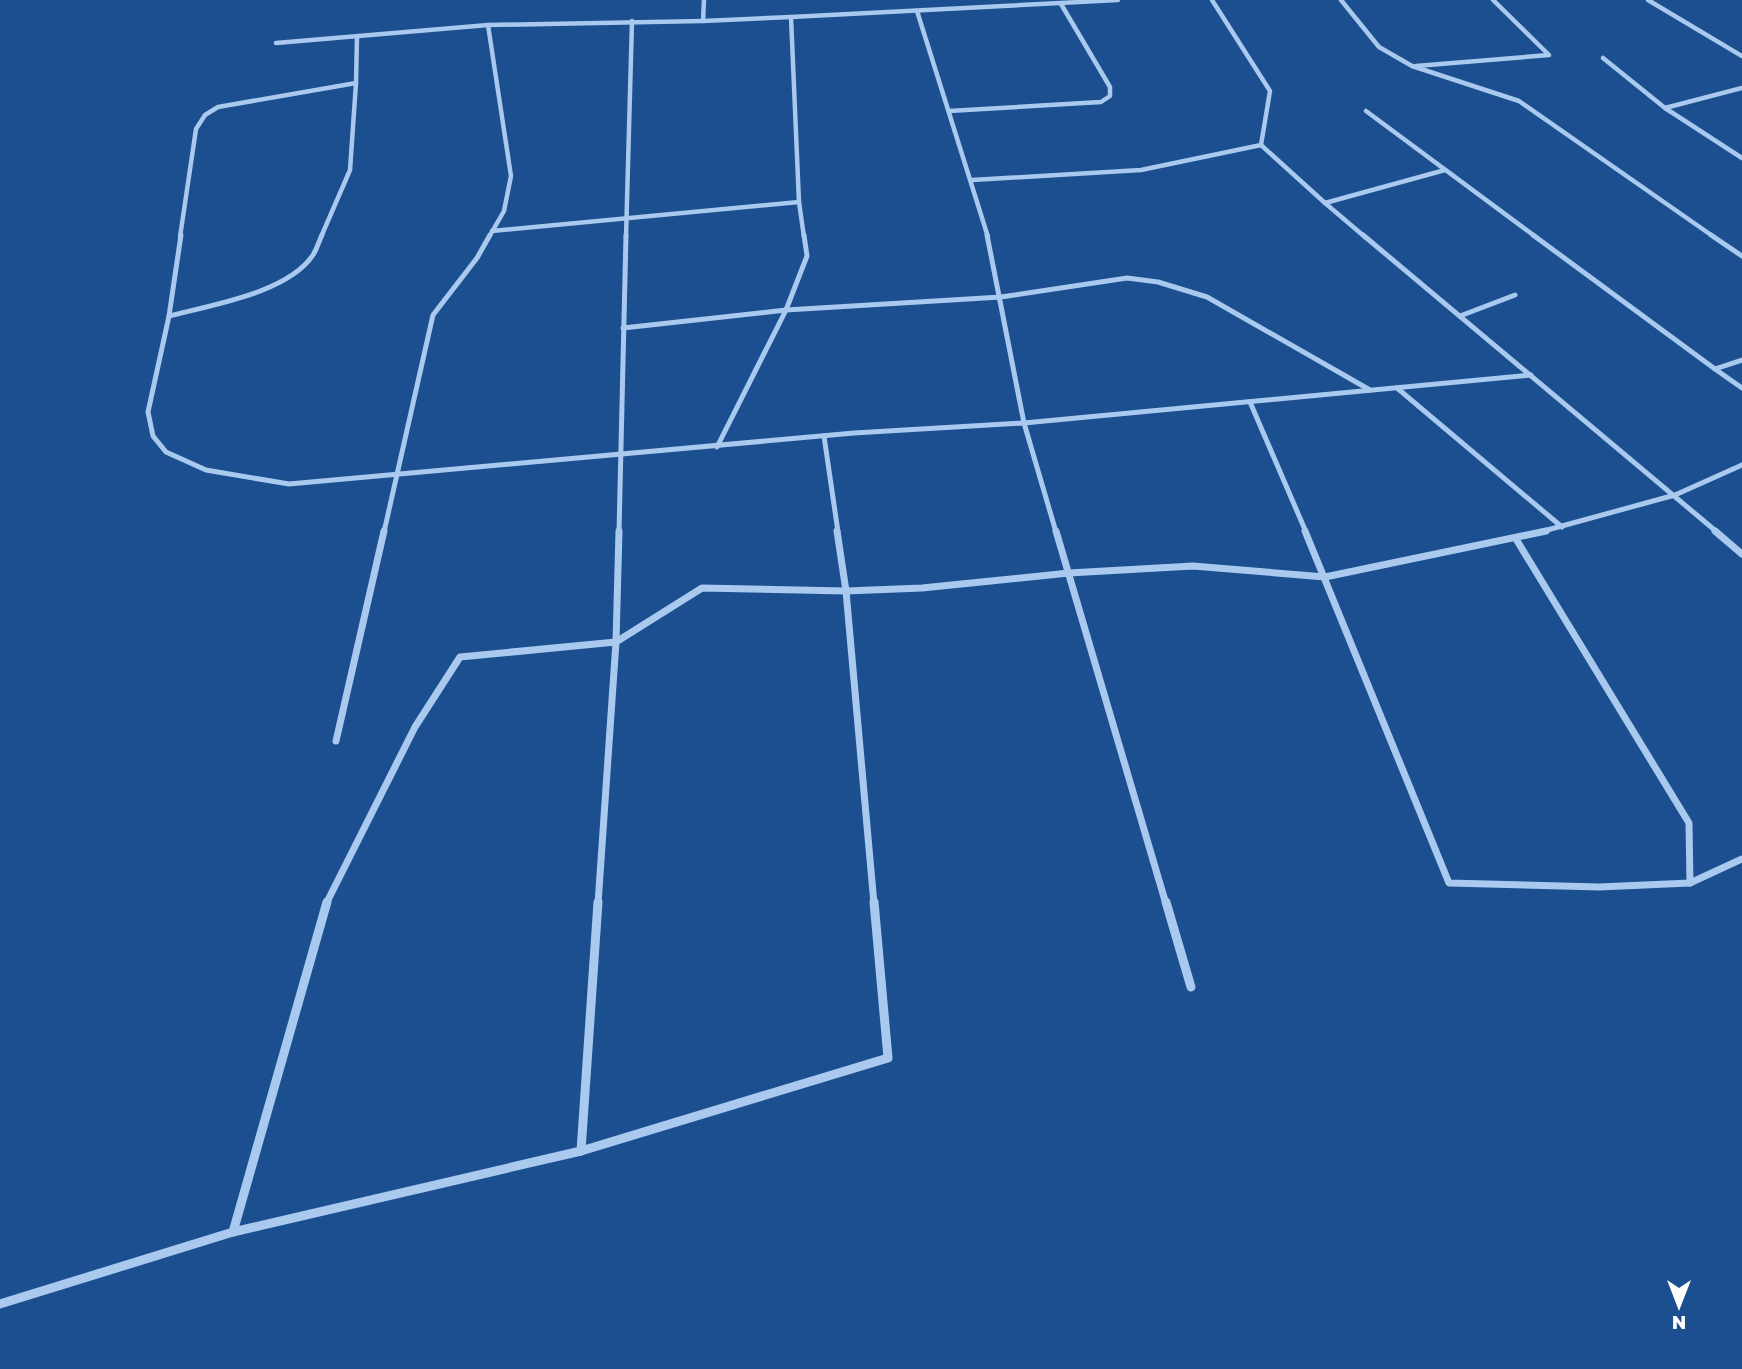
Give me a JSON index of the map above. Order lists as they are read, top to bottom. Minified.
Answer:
{"north":"bottom"}
